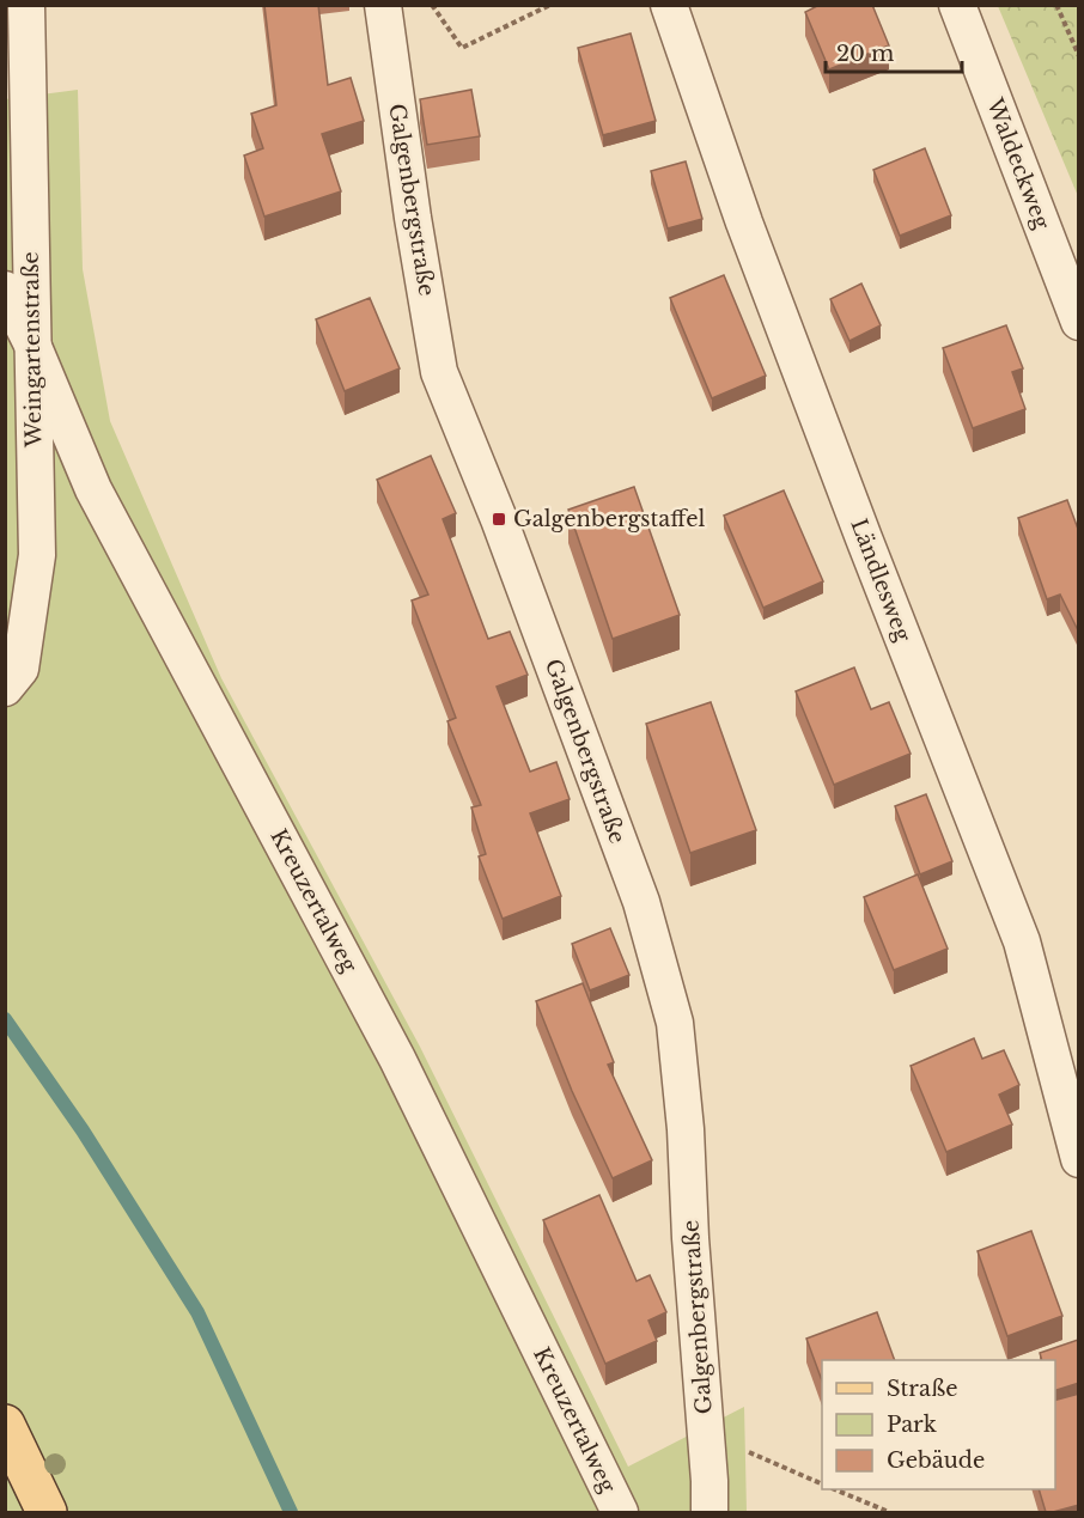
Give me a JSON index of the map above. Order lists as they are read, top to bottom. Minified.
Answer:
{"streets":{"street":["Waldeckweg","Galgenbergstraße","Weingartenstraße","Ländlesweg","Kreuzertalweg"]},"crossings":[["Weingartenstraße","Kreuzertalweg"]],"places":{"transit":["Galgenbergstaffel"]},"legend":["Straße","Park","Gebäude"],"scale_bar":"20 m"}
